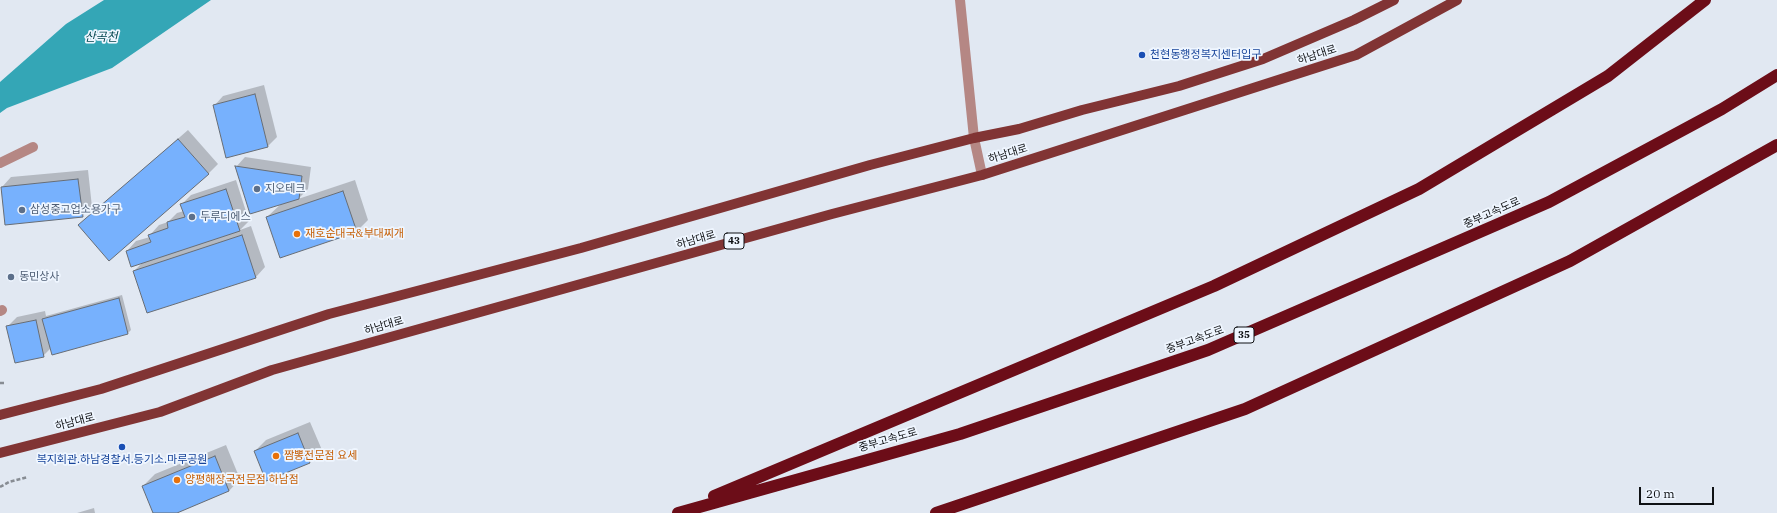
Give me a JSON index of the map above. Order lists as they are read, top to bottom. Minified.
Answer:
{"streets":{"highway":["중부고속도로","35"],"main road":["하남대로","43"]},"water":["산곡천"],"places":["천현동행정복지센터입구","지오테크","삼성중고업소용가구","두루디에스","재호순대국&부대찌개","동민상사","복지회관.하남경찰서.등기소.마루공원","짬뽕전문점 요세","양평해장국전문점 하남점"],"scale_bar":"20 m"}
